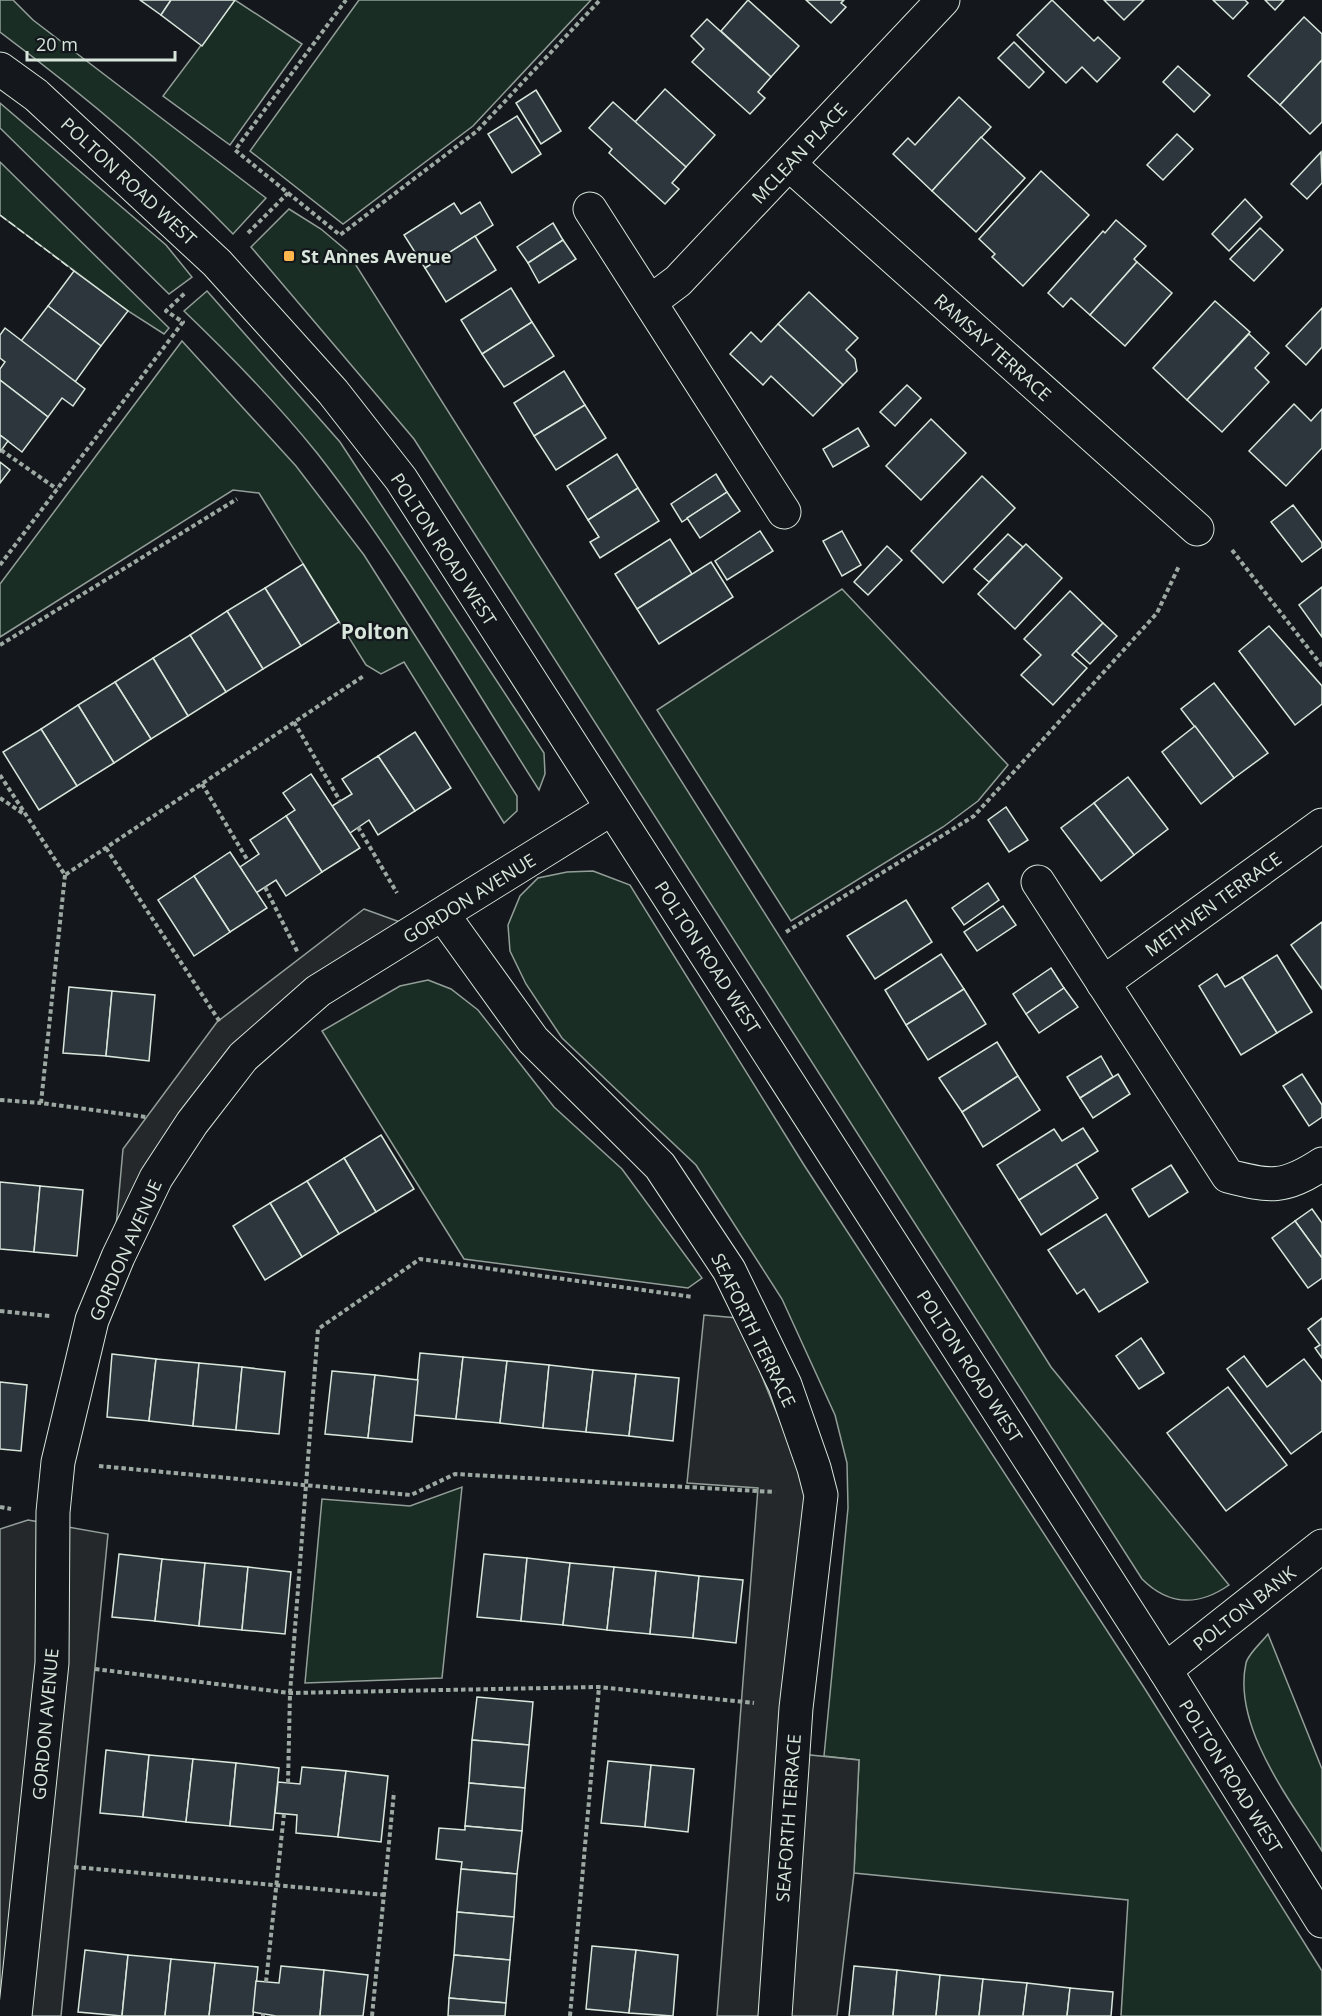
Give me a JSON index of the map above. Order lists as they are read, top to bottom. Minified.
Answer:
{"streets":{"street":["MCLEAN PLACE","POLTON ROAD WEST","RAMSAY TERRACE","GORDON AVENUE","METHVEN TERRACE","SEAFORTH TERRACE","POLTON BANK"]},"crossings":[["MCLEAN PLACE","RAMSAY TERRACE"],["POLTON ROAD WEST","GORDON AVENUE"],["POLTON ROAD WEST","POLTON BANK"],["GORDON AVENUE","SEAFORTH TERRACE"]],"districts":["Polton"],"places":{"transit":["St Annes Avenue"]},"scale_bar":"20 m"}
